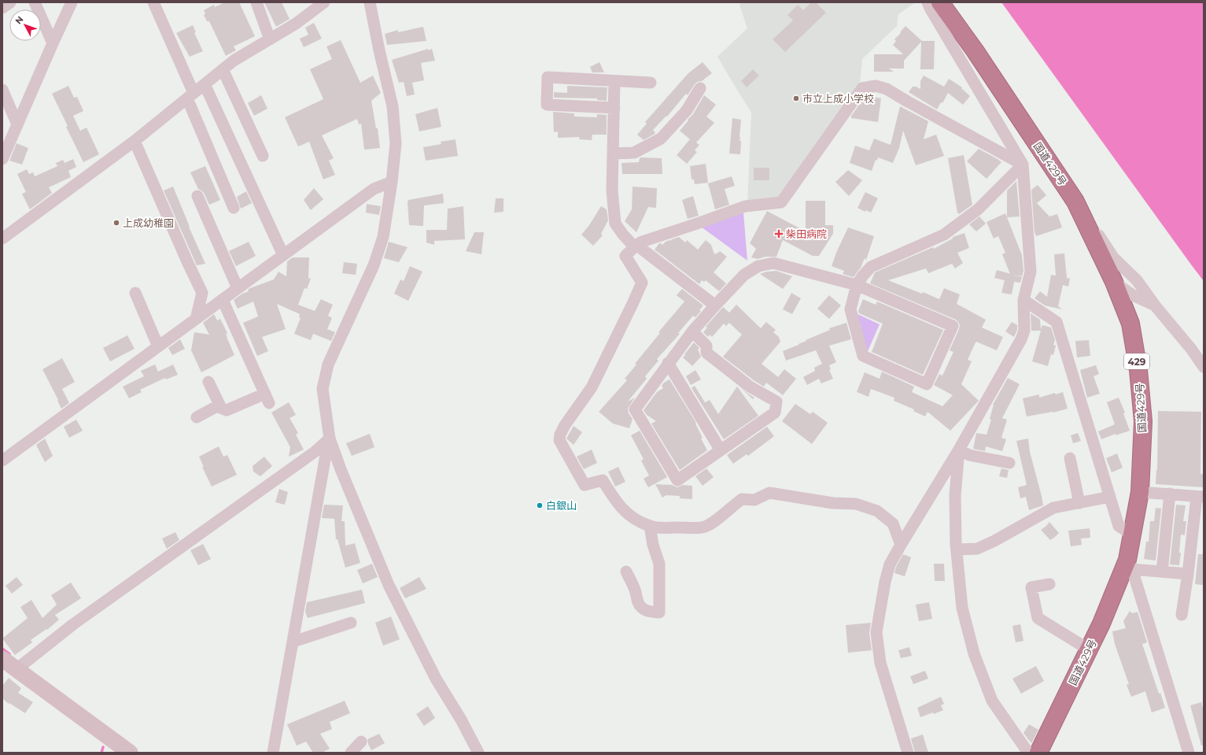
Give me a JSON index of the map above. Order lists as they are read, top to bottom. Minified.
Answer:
{"streets":{"highway":["国道429号","429"]},"places":{"other":["市立上成小学校","上成幼稚園","白銀山"],"health":["柴田病院"]},"north":"top left"}
